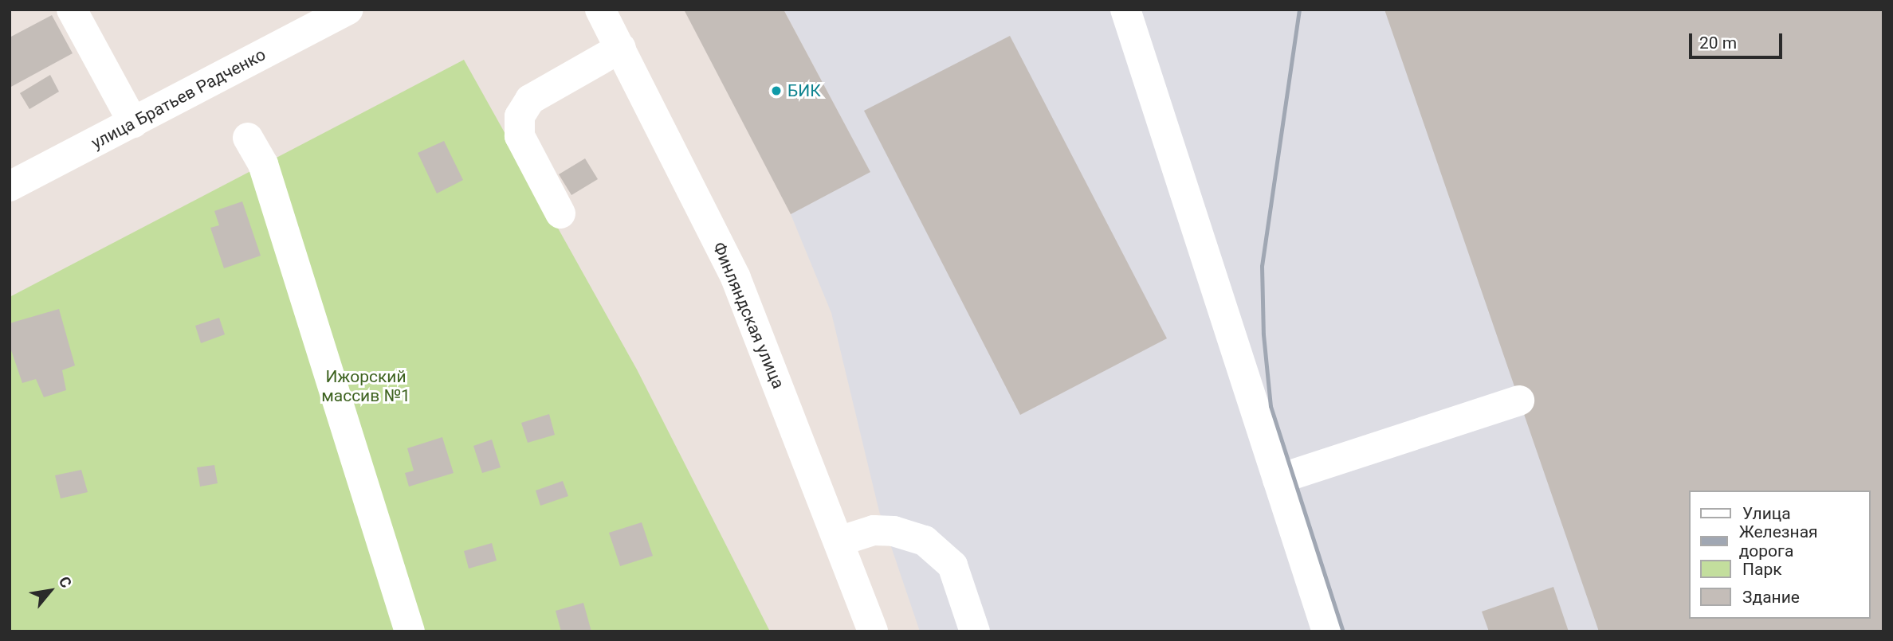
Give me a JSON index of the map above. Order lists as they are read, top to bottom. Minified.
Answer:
{"streets":{"street":["улица Братьев Радченко","Финляндская улица"]},"parks":["Ижорский массив №1"],"places":["БИК"],"legend":["Улица","Железная дорога","Парк","Здание"],"scale_bar":"20 m","north":"top right"}
